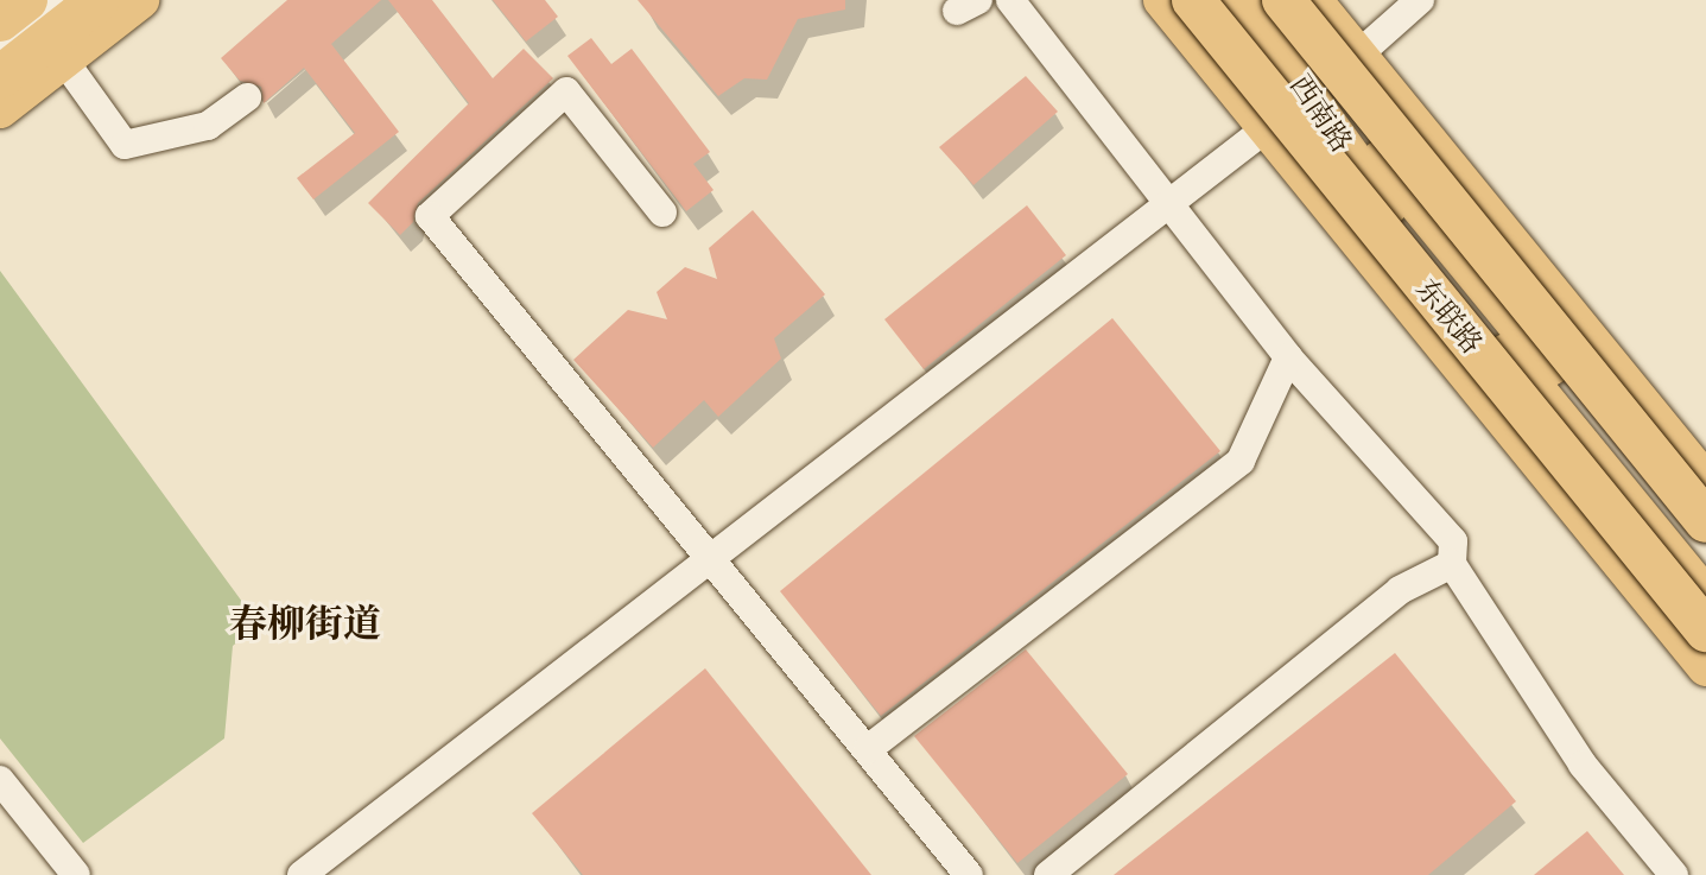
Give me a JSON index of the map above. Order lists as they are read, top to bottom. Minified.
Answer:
{"streets":{"highway":["东联路"],"main road":["西南路"]},"districts":["春柳街道"]}
